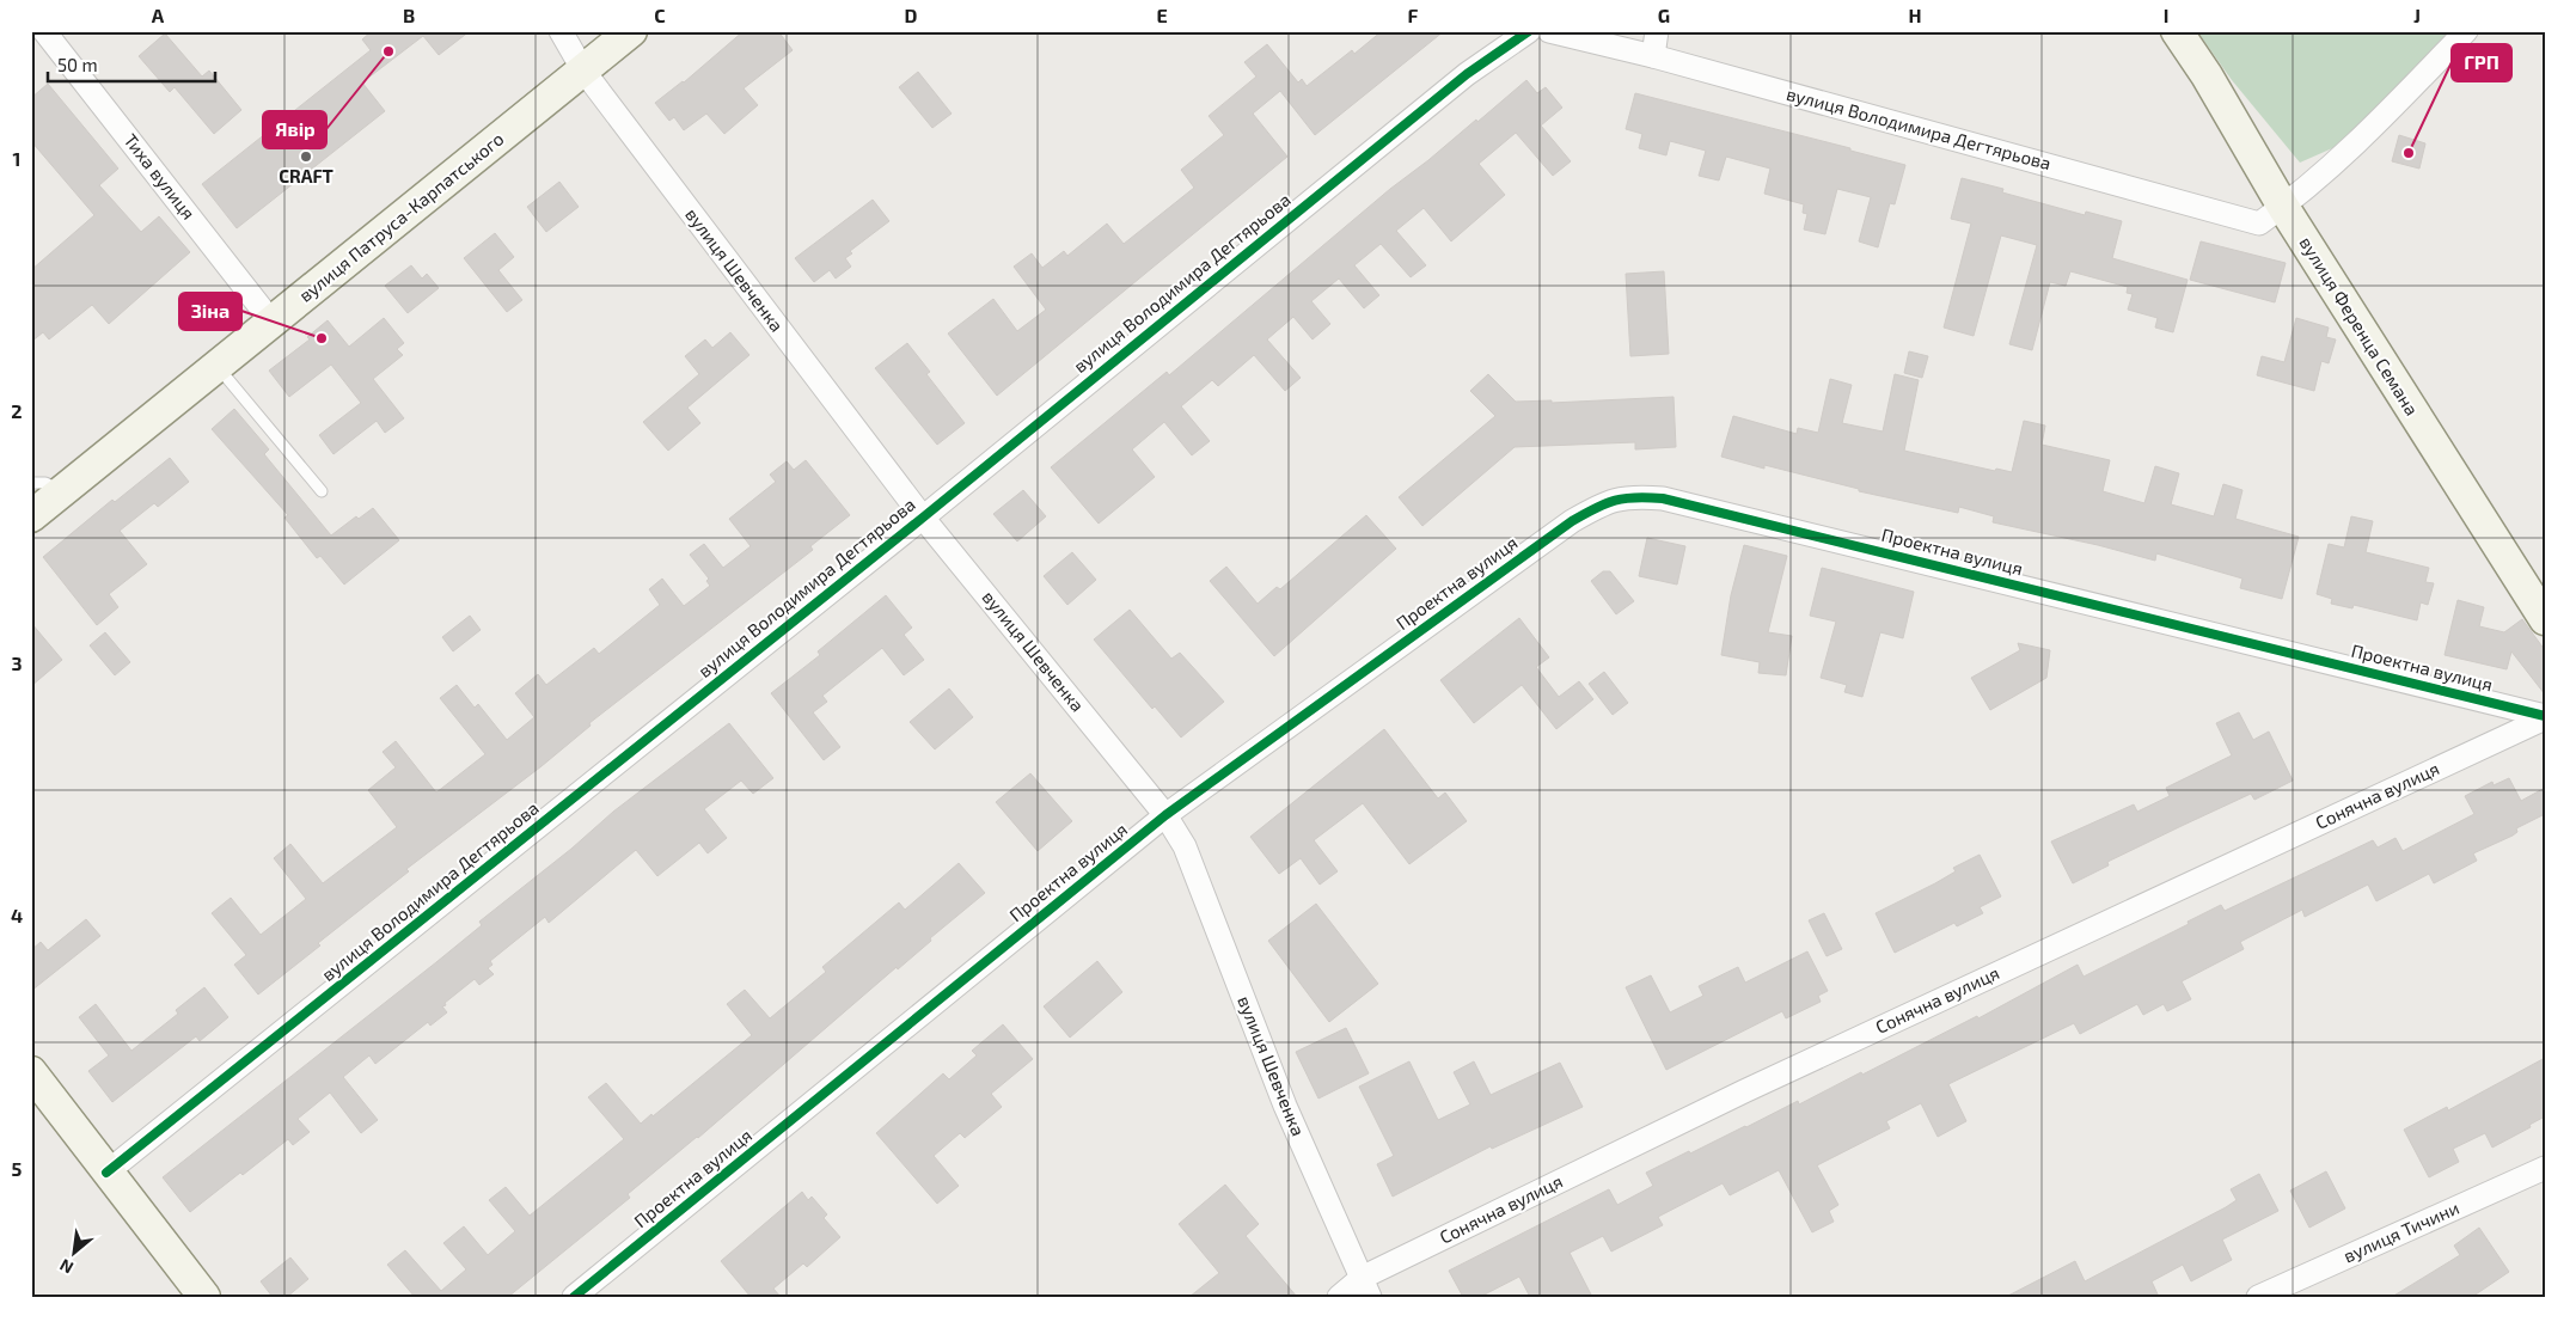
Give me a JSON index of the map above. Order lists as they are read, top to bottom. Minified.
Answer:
{"streets":{"street":["вулиця Володимира Дегтярьова","Тиха вулиця","вулиця Патруса-Карпатського","вулиця Шевченка","вулиця Ференца Семана","Проектна вулиця","Сонячна вулиця","вулиця Тичини"]},"crossings":[["вулиця Володимира Дегтярьова","вулиця Шевченка"],["вулиця Володимира Дегтярьова","вулиця Ференца Семана"],["Тиха вулиця","вулиця Патруса-Карпатського"],["вулиця Патруса-Карпатського","вулиця Шевченка"],["вулиця Шевченка","Проектна вулиця"],["вулиця Шевченка","Сонячна вулиця"],["Проектна вулиця","Сонячна вулиця"]],"places":["Явір","ГРП","CRAFT","Зіна"],"scale_bar":"50 m","north":"bottom left","grid":{"columns":["A","B","C","D","E","F","G","H","I","J"],"rows":["1","2","3","4","5"]}}
